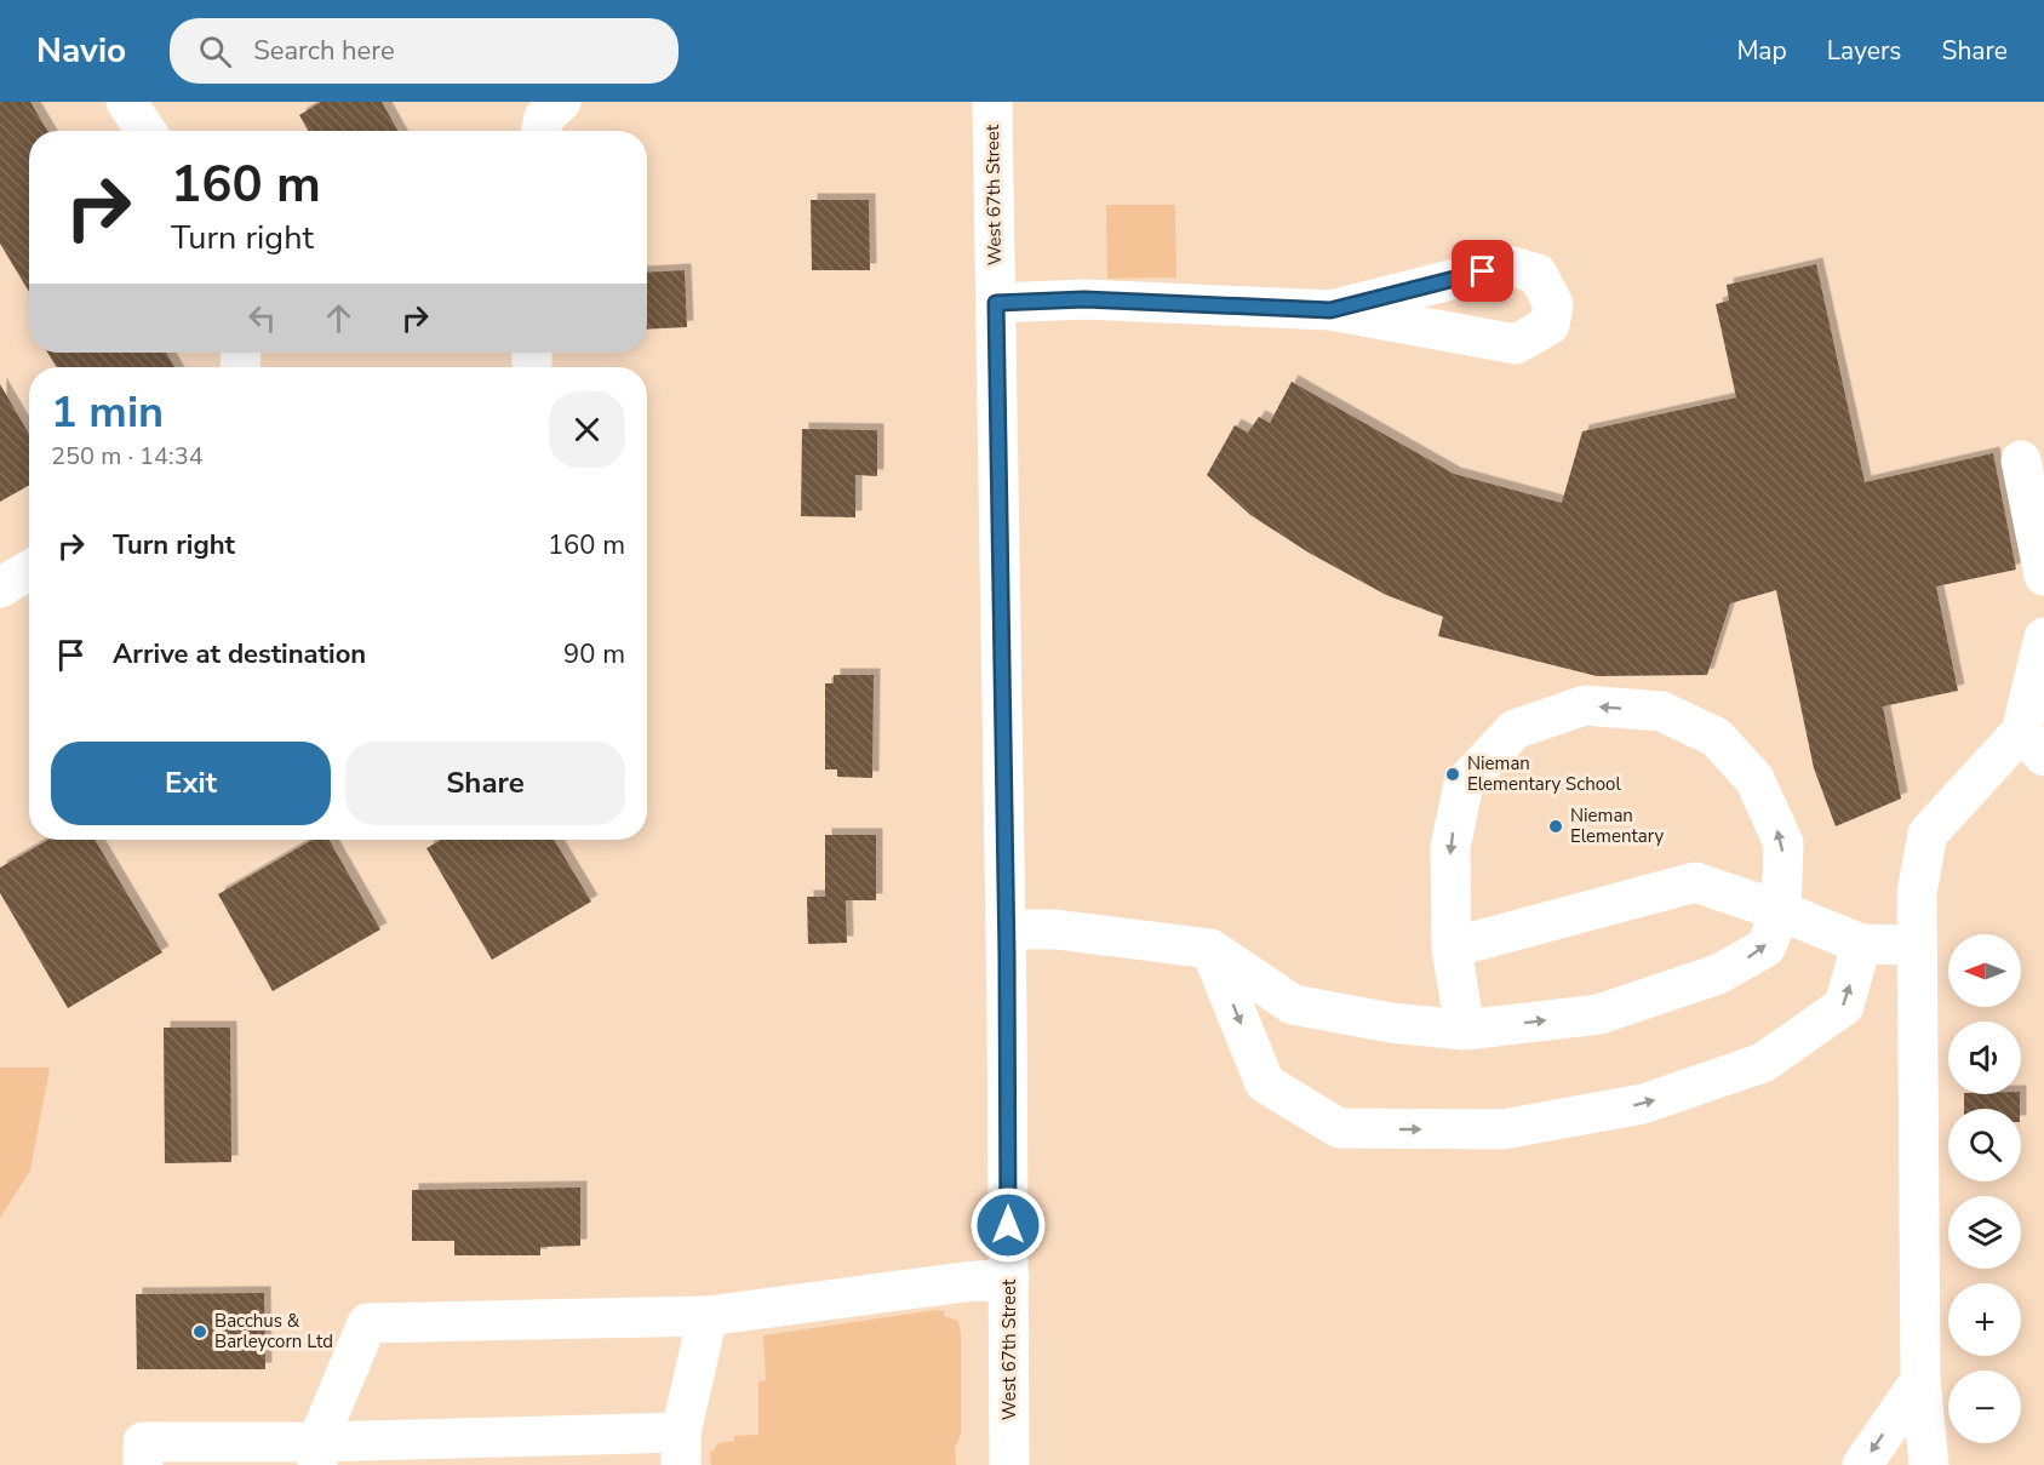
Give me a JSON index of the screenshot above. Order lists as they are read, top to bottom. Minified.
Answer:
{"streets":{"street":["West 67th Street"]},"places":["Nieman Elementary School","Nieman Elementary","Bacchus & Barleycorn Ltd"],"north":"left","page":{"header":"Navio","search":"Search here","nav":["Map","Layers","Share"],"turn":["160 m","Turn right"],"heading":["1 min","250 m · 14:34"],"list":[{"name":"Turn right","value":"160 m"},{"name":"Arrive at destination","value":"90 m"}],"buttons":["Exit","Share"],"map_buttons":["+","−"]}}
